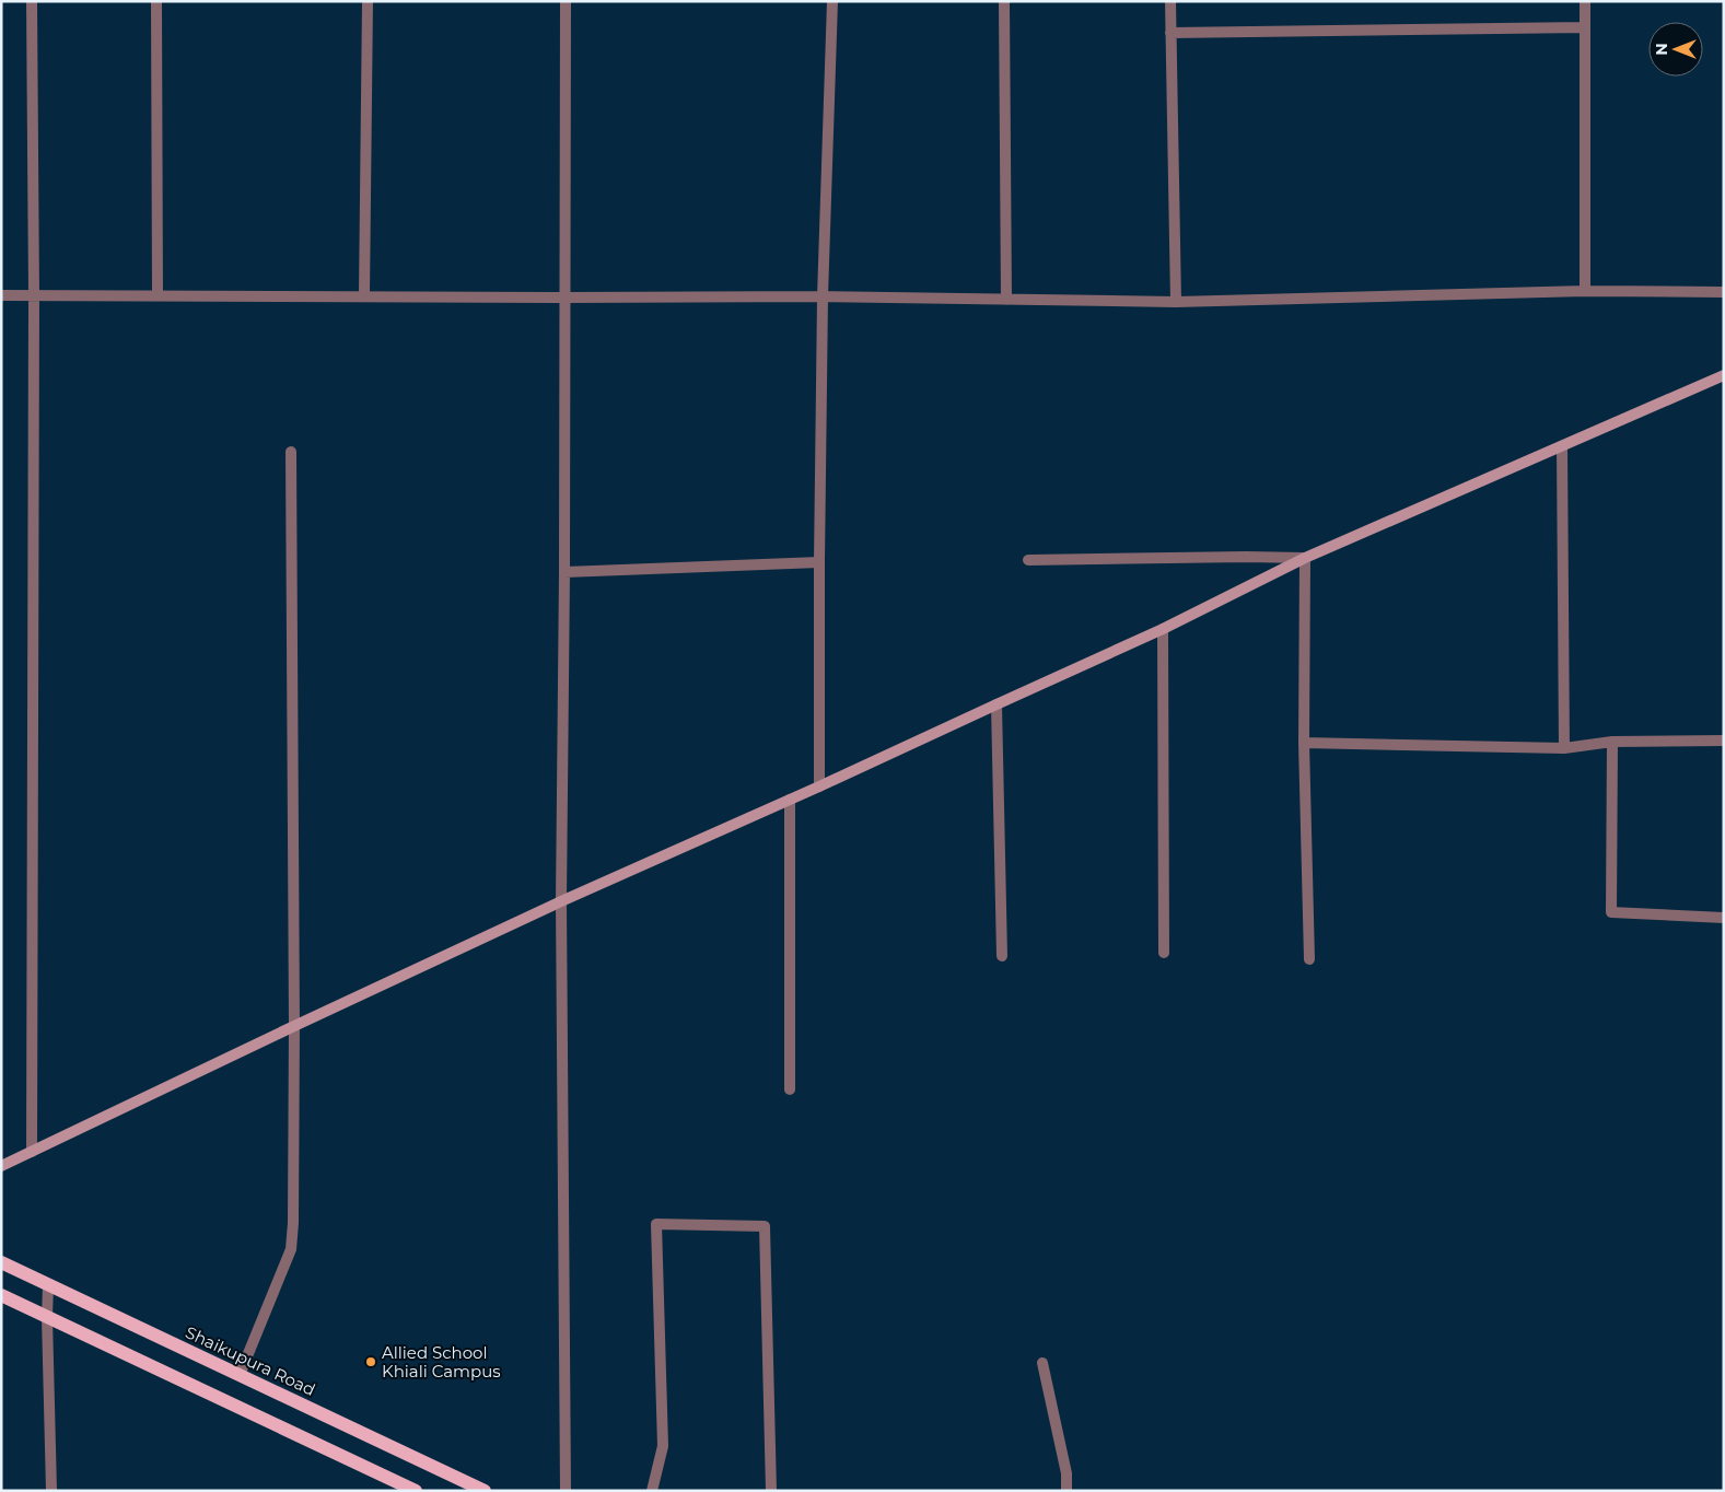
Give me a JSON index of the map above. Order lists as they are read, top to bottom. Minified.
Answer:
{"streets":{"main road":["Shaikupura Road"]},"places":["Allied School Khiali Campus"],"north":"left"}
